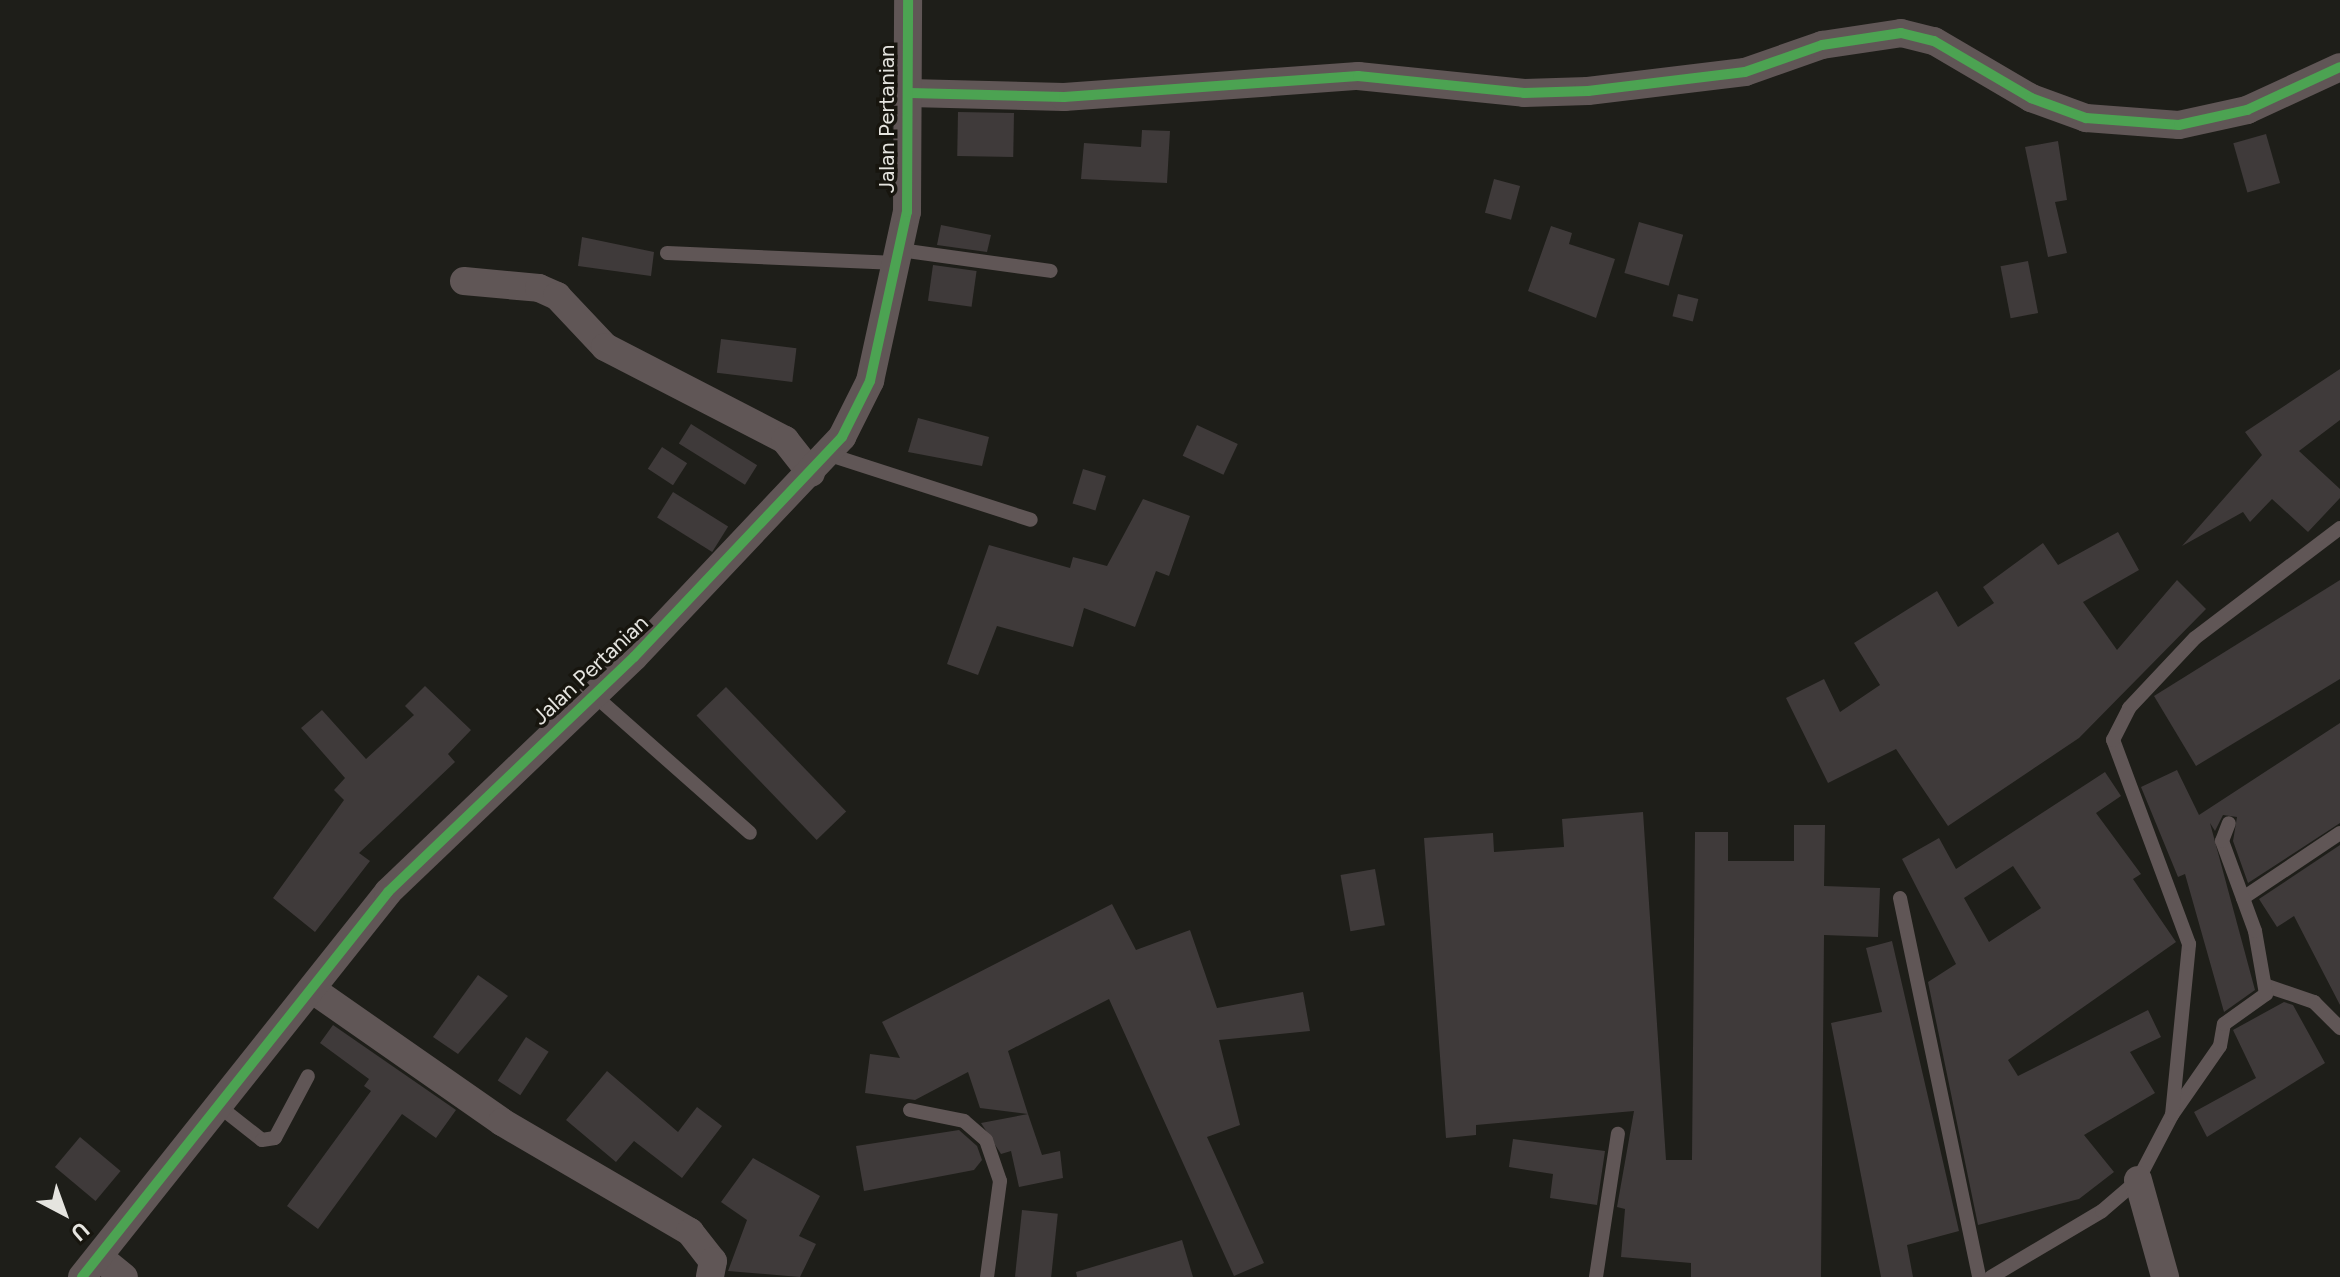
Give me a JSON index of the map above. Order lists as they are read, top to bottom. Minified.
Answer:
{"streets":{"street":["Jalan Pertanian"]},"north":"bottom right"}
